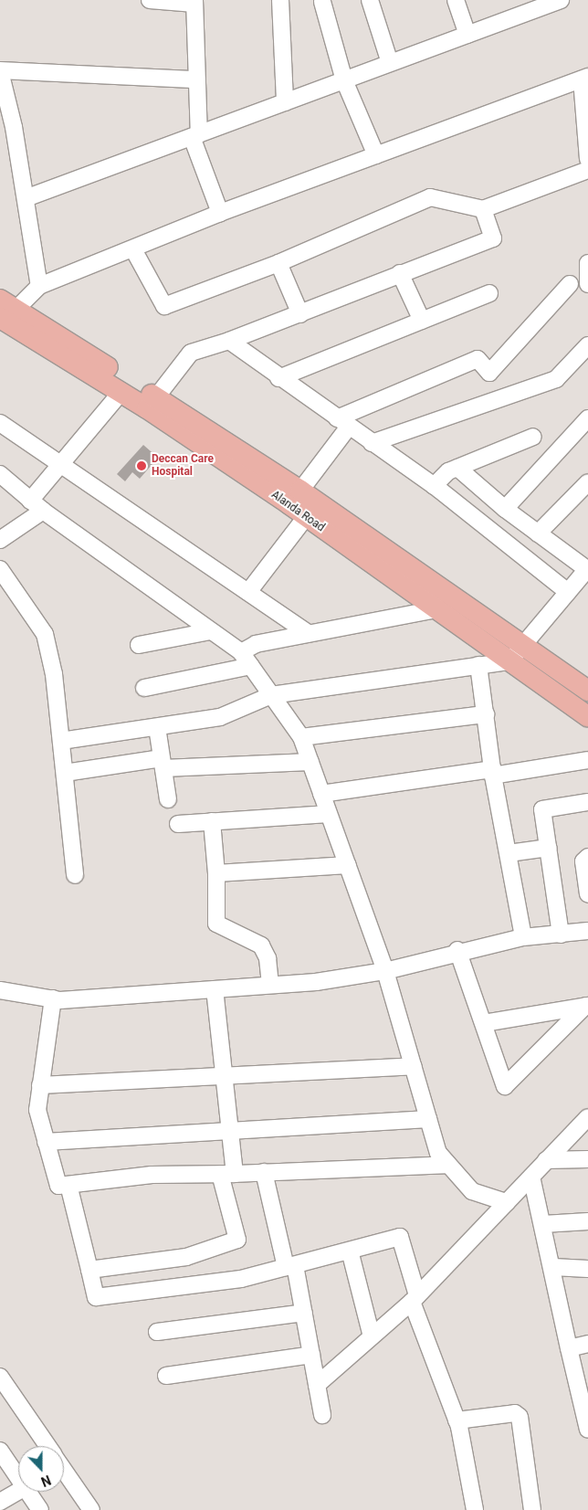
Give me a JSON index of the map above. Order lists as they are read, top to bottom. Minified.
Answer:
{"streets":{"main road":["Alanda Road"]},"places":["Deccan Care Hospital"],"north":"bottom"}
